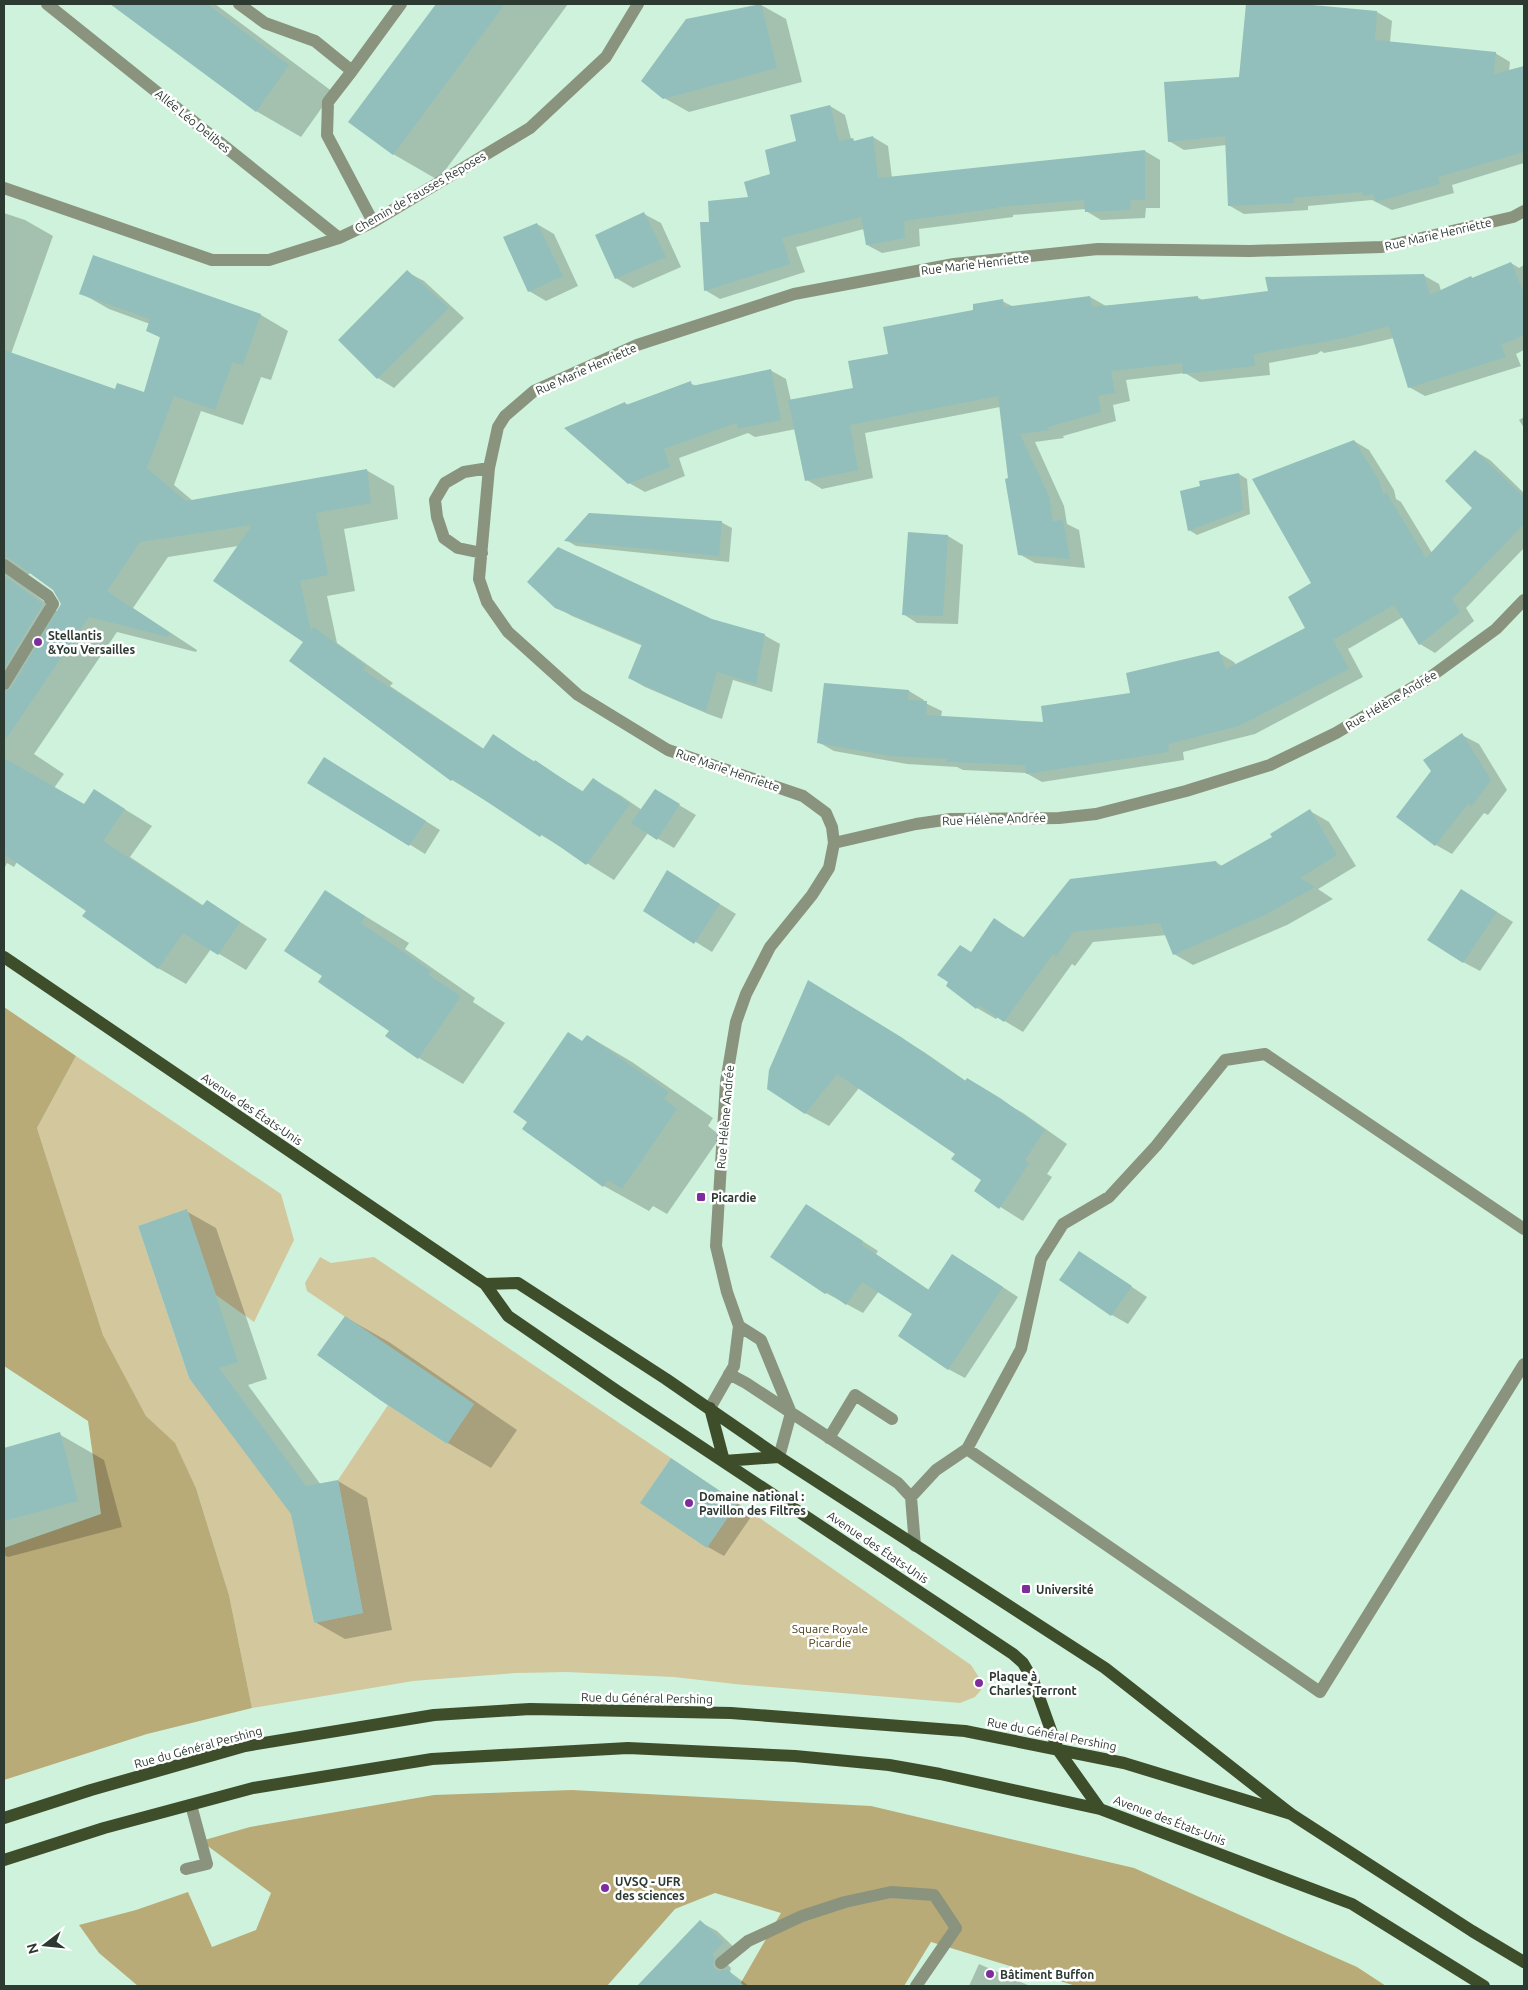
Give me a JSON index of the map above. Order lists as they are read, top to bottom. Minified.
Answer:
{"streets":{"main road":["Avenue des États-Unis","Rue du Général Pershing"],"street":["Allée Léo Delibes","Chemin de Fausses Reposes","Rue Marie Henriette","Rue Hélène Andrée"]},"crossings":[["Allée Léo Delibes","Chemin de Fausses Reposes"],["Rue Marie Henriette","Rue Hélène Andrée"],["Rue Hélène Andrée","Avenue des États-Unis"],["Avenue des États-Unis","Rue du Général Pershing"]],"parks":["Square Royale Picardie"],"places":{"other":["Stellantis &You Versailles","Domaine national : Pavillon des Filtres","Plaque à Charles Terront","UVSQ - UFR des sciences","Bâtiment Buffon"],"transit":["Picardie","Université"]},"north":"left"}
